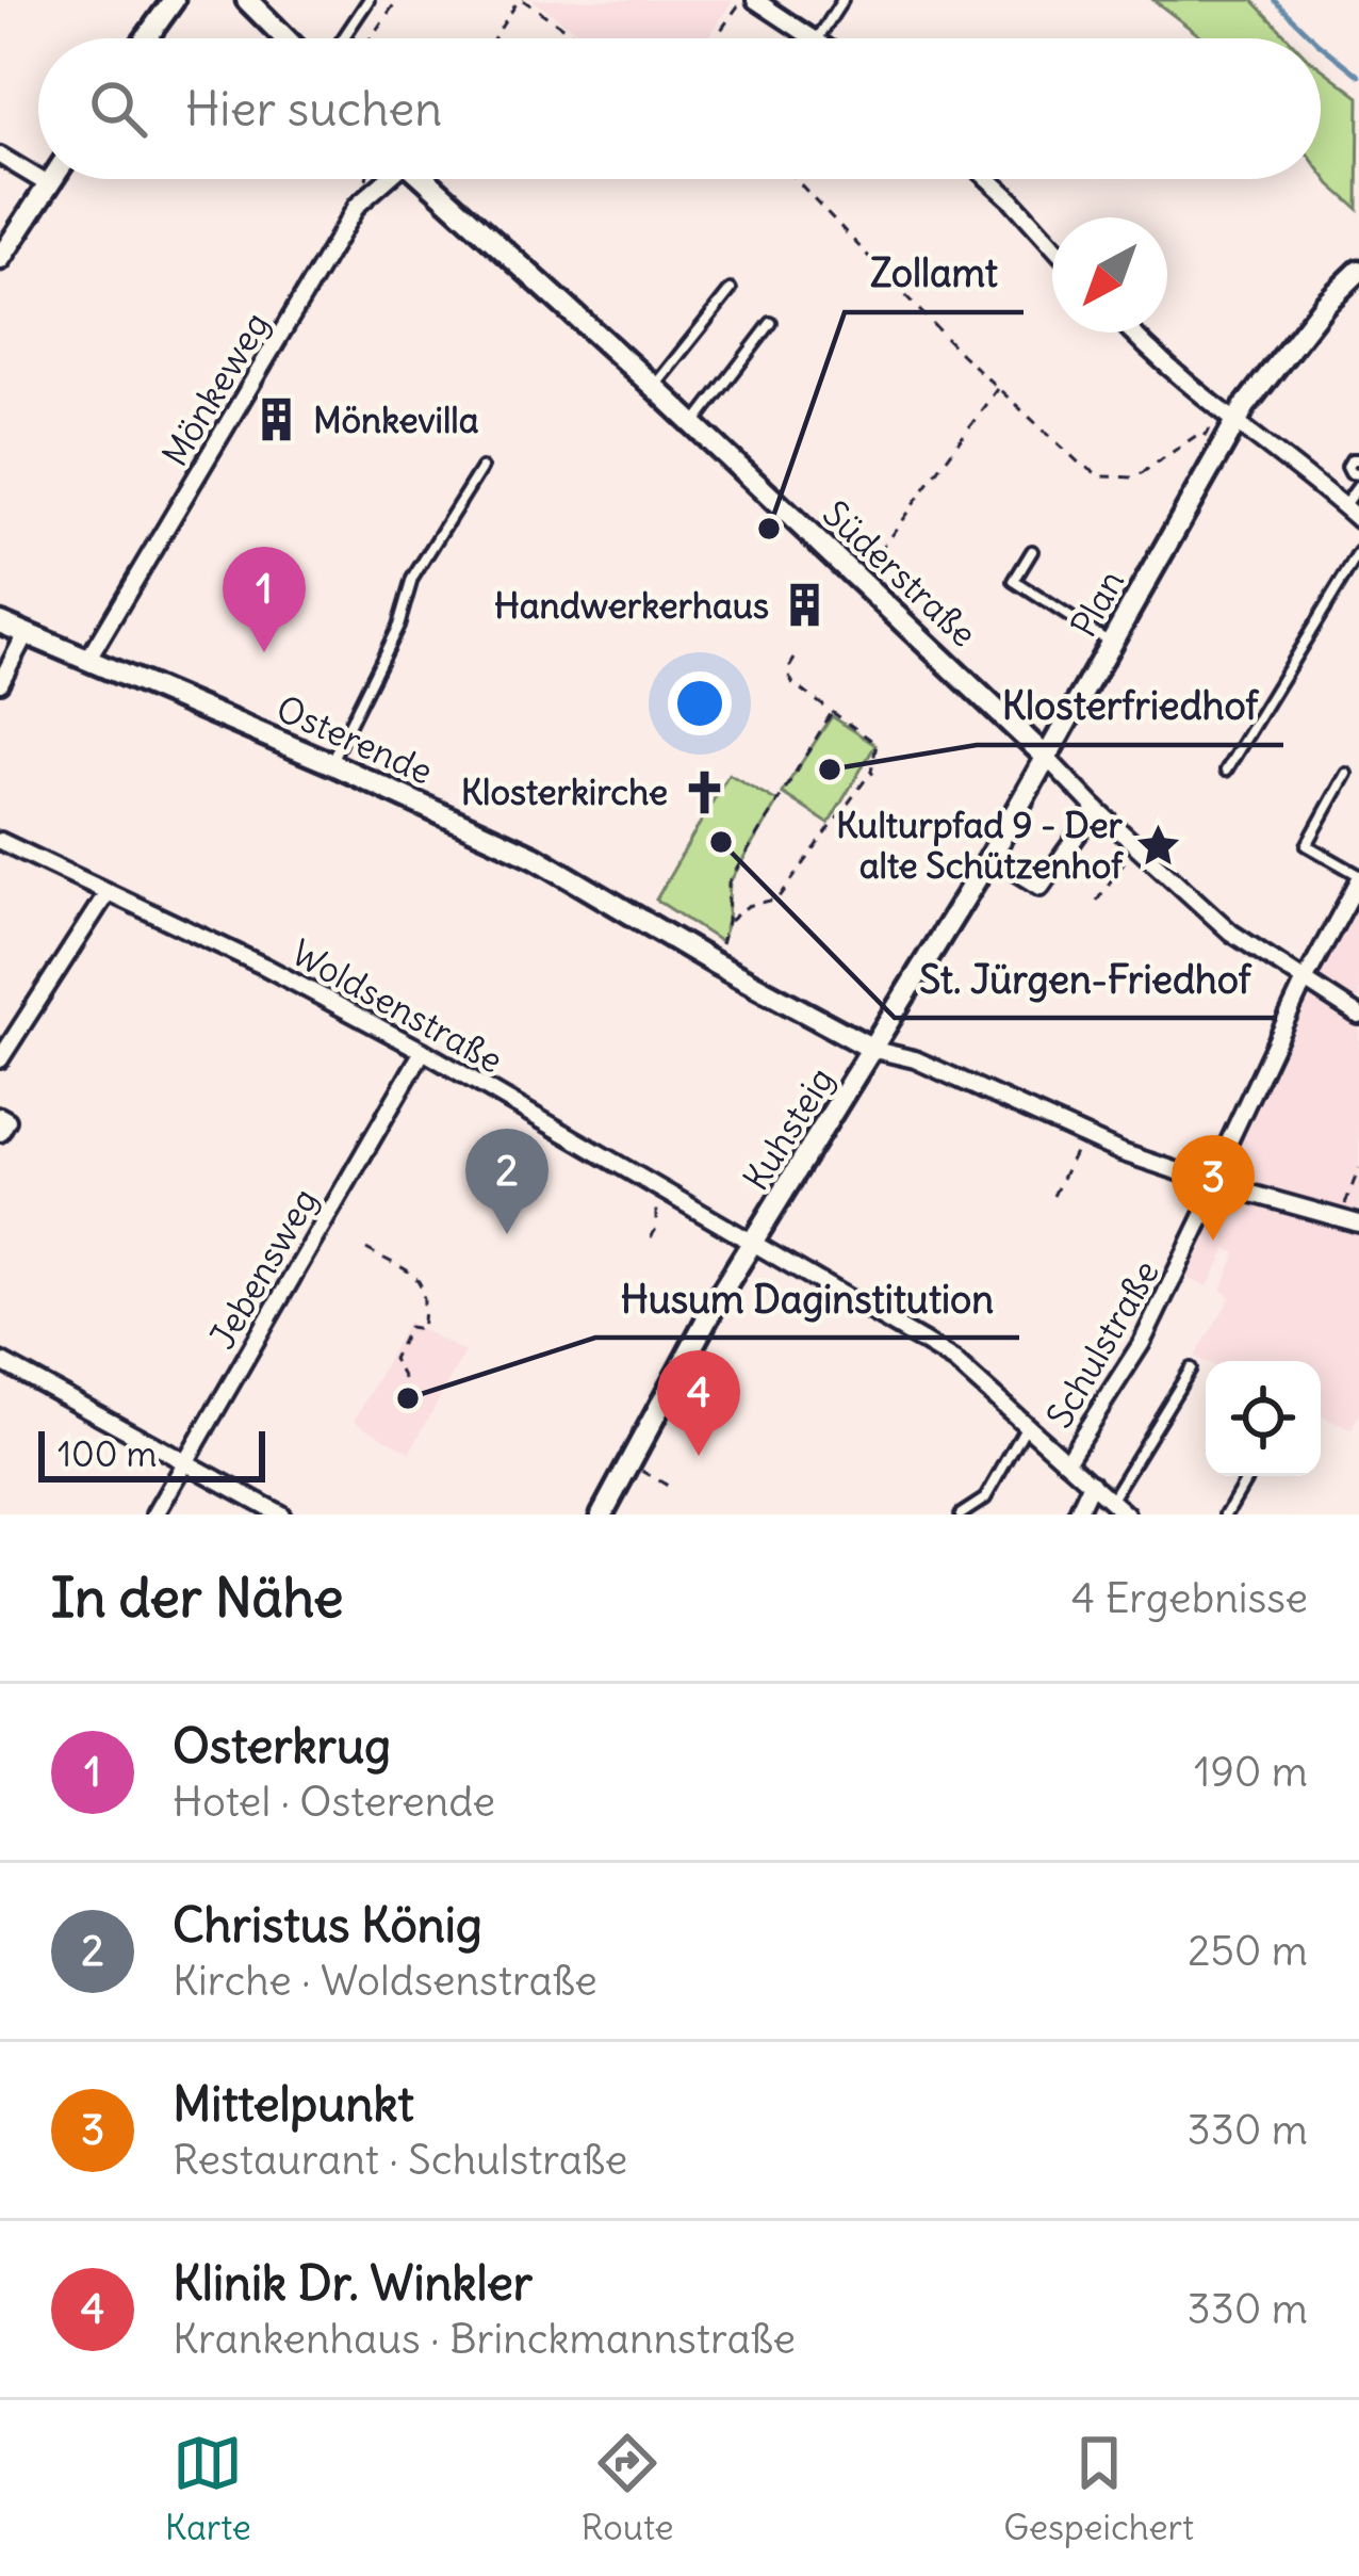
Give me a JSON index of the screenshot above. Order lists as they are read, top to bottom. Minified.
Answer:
{"streets":{"main road":["Süderstraße","Plan","Osterende","Kuhsteig"],"street":["Mönkeweg","Woldsenstraße","Jebensweg","Schulstraße"]},"crossings":[["Mönkeweg","Osterende"],["Süderstraße","Plan"],["Süderstraße","Schulstraße"],["Plan","Osterende"],["Plan","Kuhsteig"],["Osterende","Kuhsteig"],["Woldsenstraße","Kuhsteig"],["Woldsenstraße","Jebensweg"],["Woldsenstraße","Schulstraße"]],"places":{"building":["Mönkevilla","Handwerkerhaus"],"other":["Zollamt","Klosterfriedhof","St. Jürgen-Friedhof","Husum Daginstitution"],"church":["Klosterkirche"],"place":["Kulturpfad 9 - Der alte Schützenhof"]},"scale_bar":"100 m","north":"bottom left","page":{"search":"Hier suchen","pins":["1","2","3","4"],"scale":"100 m","heading":["In der Nähe","4 Ergebnisse"],"list":[{"mark":"1","name":"Osterkrug","note":"Hotel · Osterende","value":"190 m"},{"mark":"2","name":"Christus König","note":"Kirche · Woldsenstraße","value":"250 m"},{"mark":"3","name":"Mittelpunkt","note":"Restaurant · Schulstraße","value":"330 m"},{"mark":"4","name":"Klinik Dr. Winkler","note":"Krankenhaus · Brinckmannstraße","value":"330 m"}],"nav":["Karte","Route","Gespeichert"]}}
